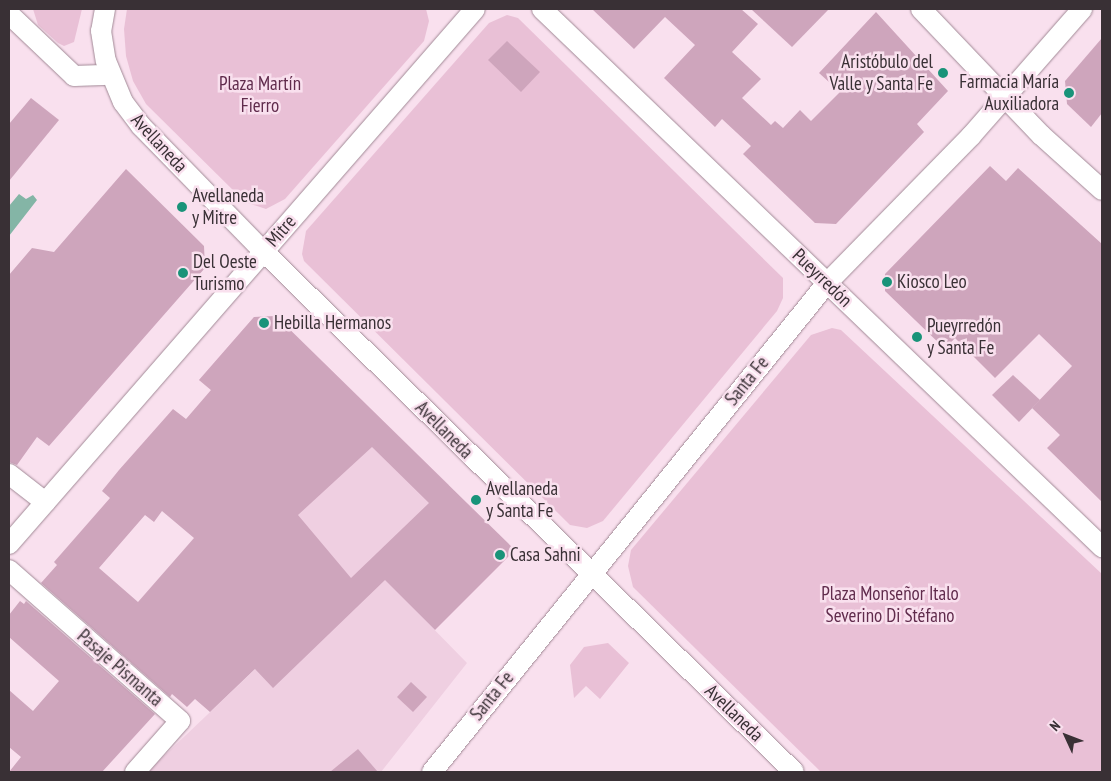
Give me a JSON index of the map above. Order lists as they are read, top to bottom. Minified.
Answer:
{"streets":{"street":["Avellaneda","Mitre","Pueyrredón","Santa Fe","Pasaje Pismanta"]},"crossings":[["Avellaneda","Mitre"],["Avellaneda","Santa Fe"],["Pueyrredón","Santa Fe"]],"parks":["Plaza Martín Fierro","Plaza Monseñor Italo Severino Di Stéfano"],"places":["Aristóbulo del Valle y Santa Fe","Farmacia María Auxiliadora","Avellaneda y Mitre","Del Oeste Turismo","Kiosco Leo","Hebilla Hermanos","Pueyrredón y Santa Fe","Avellaneda y Santa Fe","Casa Sahni"],"north":"top left"}
